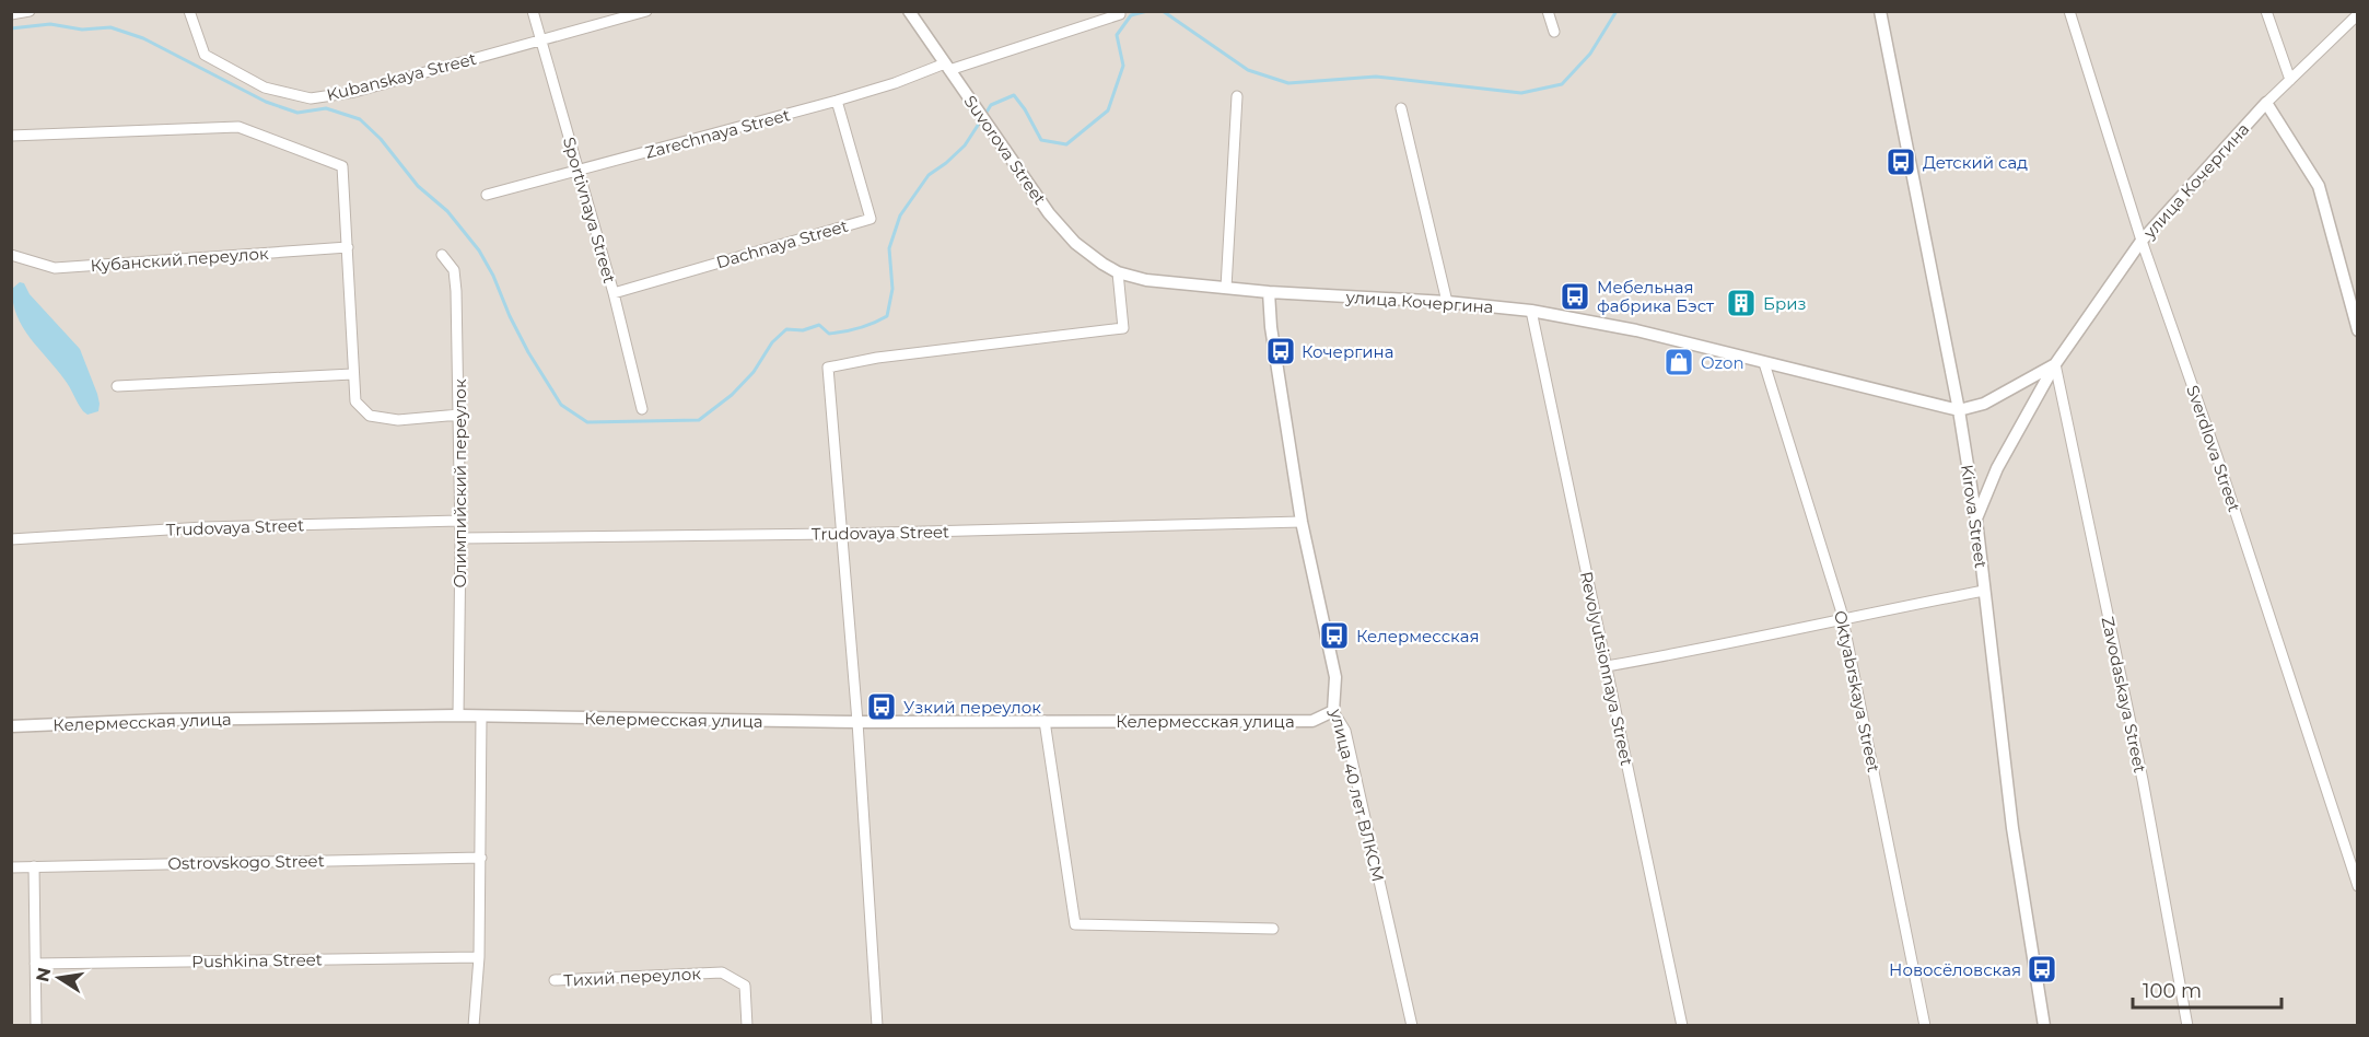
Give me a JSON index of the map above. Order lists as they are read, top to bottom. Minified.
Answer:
{"streets":{"street":["Kubanskaya Street","Zarechnaya Street","Suvorova Street","улица Кочергина","Sportivnaya Street","Dachnaya Street","Кубанский переулок","Sverdlova Street","Олимпийский переулок","Kirova Street","Trudovaya Street","Revolyutsionnaya Street","Oktyabrskaya Street","Zavodaskaya Street","Келермесская улица","улица 40 лет ВЛКСМ","Ostrovskogo Street","Pushkina Street","Тихий переулок"]},"crossings":[["Kubanskaya Street","Sportivnaya Street"],["Zarechnaya Street","Suvorova Street"],["Zarechnaya Street","Sportivnaya Street"],["Zarechnaya Street","Dachnaya Street"],["Suvorova Street","улица Кочергина"],["улица Кочергина","Sverdlova Street"],["улица Кочергина","Kirova Street"],["улица Кочергина","Revolyutsionnaya Street"],["улица Кочергина","Oktyabrskaya Street"],["улица Кочергина","Zavodaskaya Street"],["улица Кочергина","улица 40 лет ВЛКСМ"],["Sportivnaya Street","Dachnaya Street"],["Олимпийский переулок","Trudovaya Street"],["Олимпийский переулок","Келермесская улица"],["Trudovaya Street","улица 40 лет ВЛКСМ"],["Келермесская улица","улица 40 лет ВЛКСМ"]],"places":{"bus stop":["Детский сад","Мебельная фабрика Бэст","Кочергина","Келермесская","Узкий переулок","Новосёловская"],"building":["Бриз"],"shop":["Ozon"]},"scale_bar":"100 m","north":"left"}
